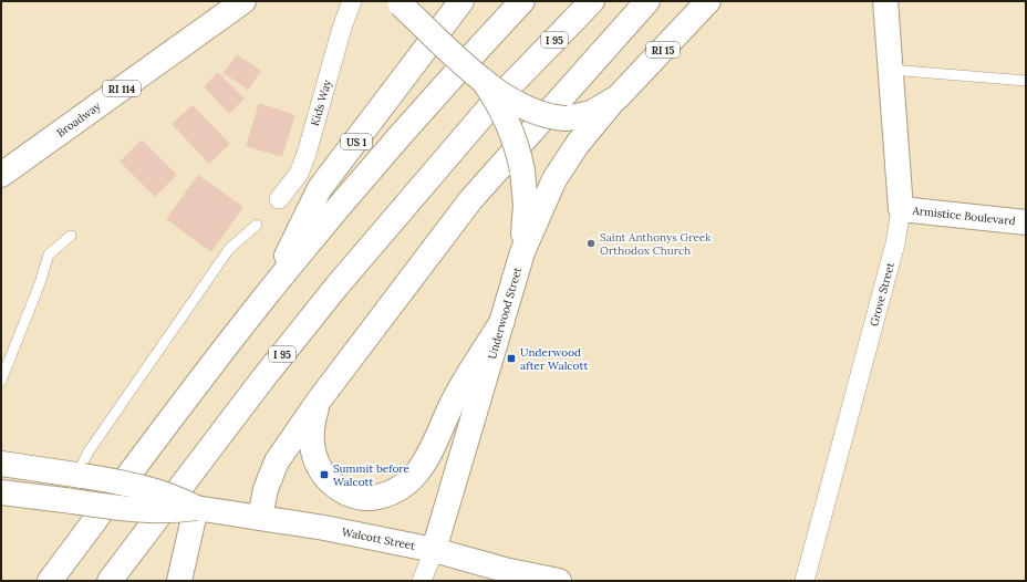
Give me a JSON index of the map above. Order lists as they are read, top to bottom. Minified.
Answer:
{"streets":{"main road":["I 95","RI 15","RI 114","Broadway","US 1","Armistice Boulevard","Grove Street","Underwood Street","Walcott Street"],"street":["Kids Way"]},"crossings":[["RI 15","Underwood Street"],["Armistice Boulevard","Grove Street"],["Underwood Street","Walcott Street"]],"places":{"other":["Saint Anthonys Greek Orthodox Church"],"transit":["Underwood after Walcott","Summit before Walcott"]}}
